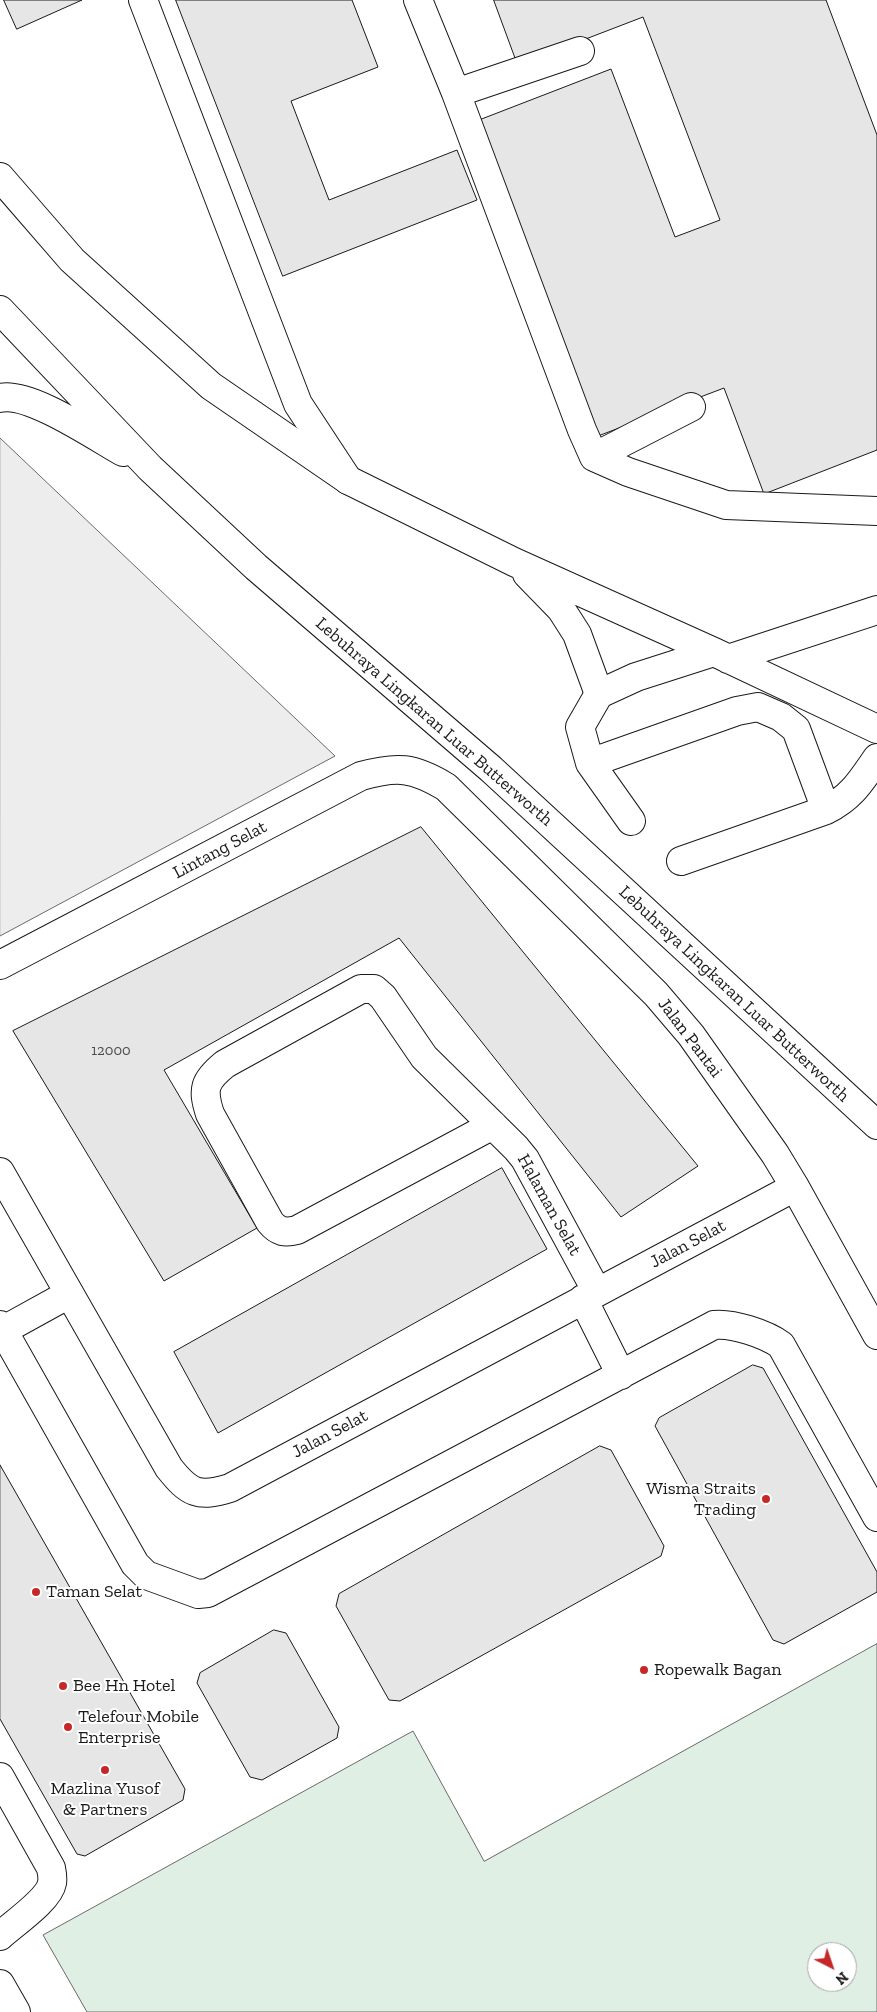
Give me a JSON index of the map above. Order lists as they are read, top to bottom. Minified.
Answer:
{"streets":{"main road":["Lebuhraya Lingkaran Luar Butterworth","Lintang Selat","Jalan Pantai","Halaman Selat","Jalan Selat"]},"crossings":[["Lintang Selat","Jalan Pantai"],["Jalan Pantai","Jalan Selat"],["Halaman Selat","Jalan Selat"]],"places":["Wisma Straits Trading","Taman Selat","Ropewalk Bagan","Bee Hn Hotel","Telefour Mobile Enterprise","Mazlina Yusof & Partners"],"house_numbers":["12000"],"north":"bottom right"}
